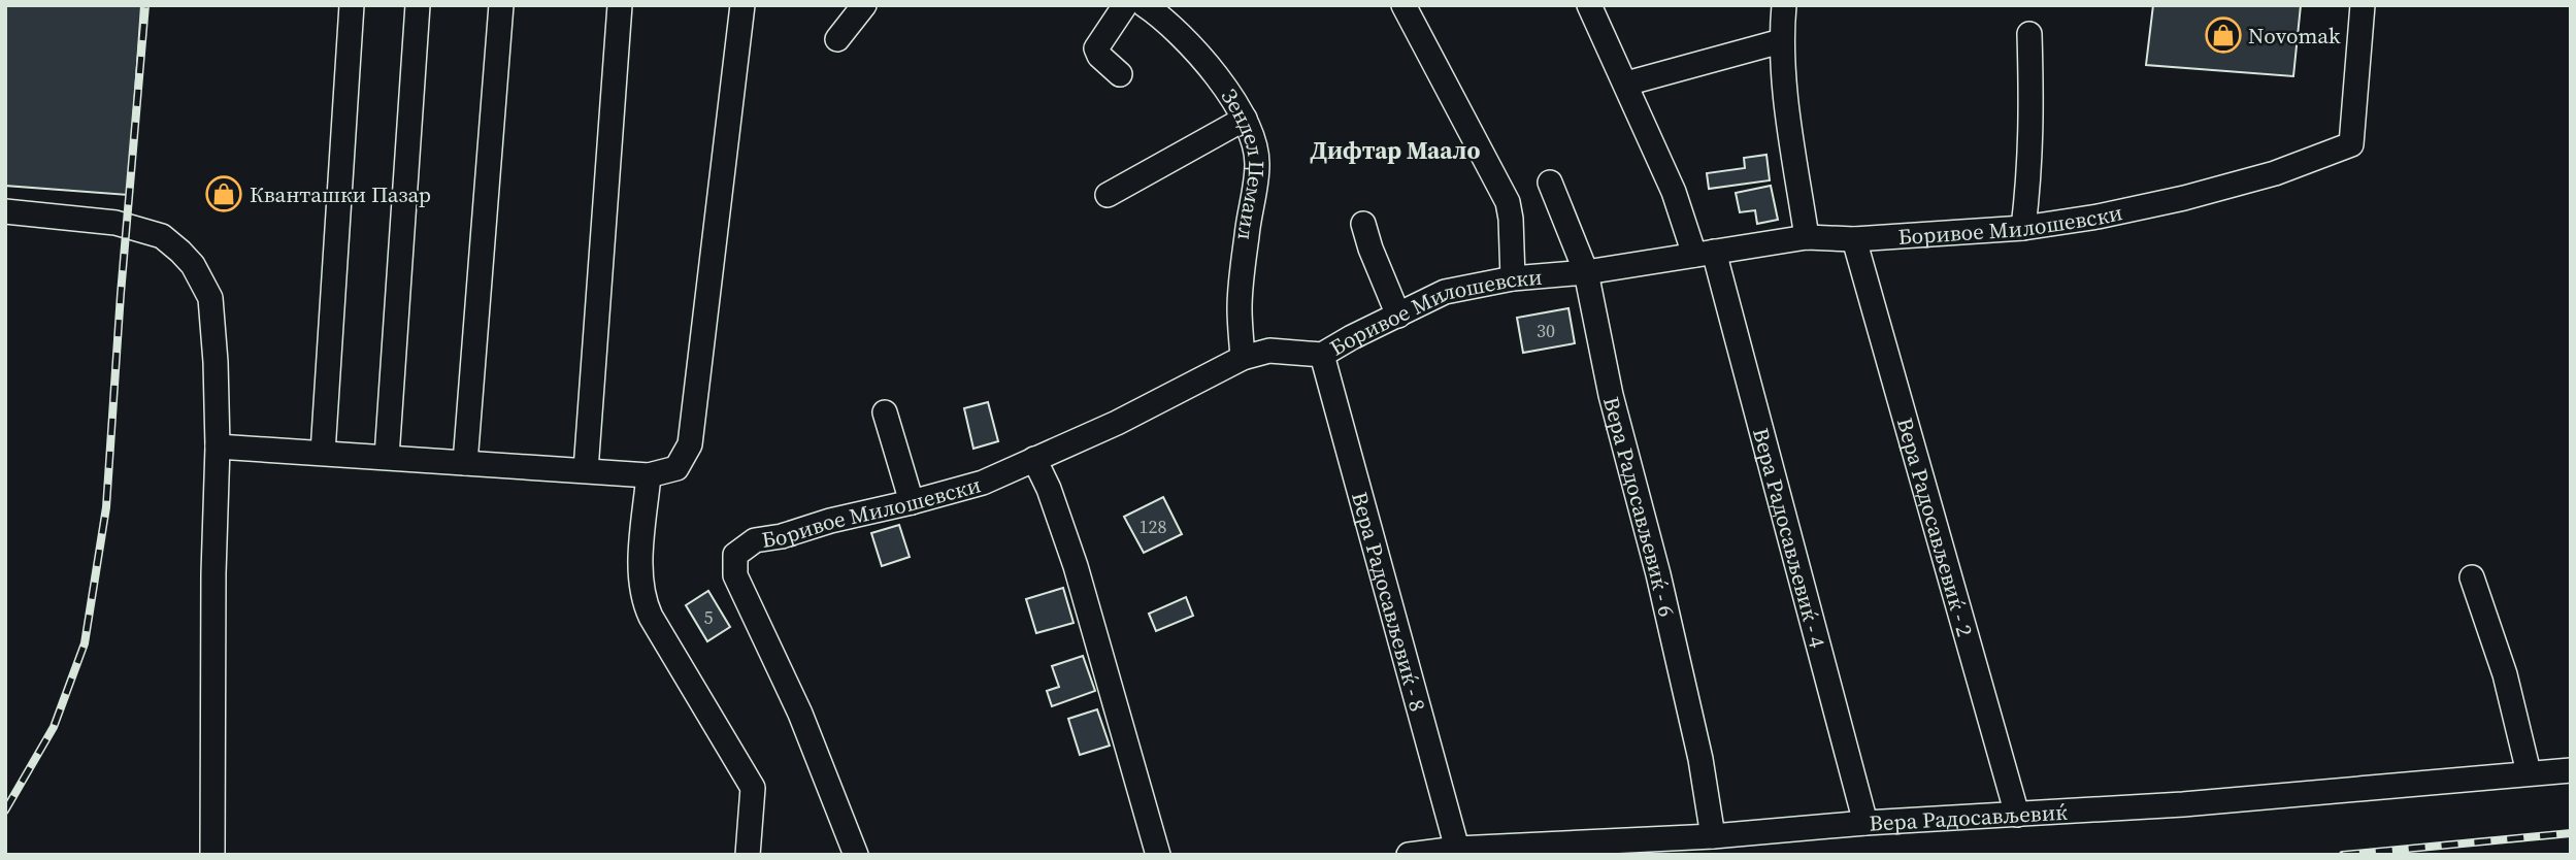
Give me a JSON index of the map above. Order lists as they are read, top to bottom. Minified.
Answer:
{"streets":{"street":["Зендел Џемаил","Боривое Милошевски","Вера Радосављевиќ - 6","Вера Радосављевиќ - 2","Вера Радосављевиќ - 4","Вера Радосављевиќ - 8","Вера Радосављевиќ"]},"crossings":[["Зендел Џемаил","Боривое Милошевски"],["Боривое Милошевски","Вера Радосављевиќ - 6"],["Боривое Милошевски","Вера Радосављевиќ - 2"],["Боривое Милошевски","Вера Радосављевиќ - 4"],["Боривое Милошевски","Вера Радосављевиќ - 8"],["Вера Радосављевиќ - 6","Вера Радосављевиќ"],["Вера Радосављевиќ - 2","Вера Радосављевиќ"],["Вера Радосављевиќ - 4","Вера Радосављевиќ"],["Вера Радосављевиќ - 8","Вера Радосављевиќ"]],"districts":["Дифтар Маало"],"places":{"shop":["Novomak","Кванташки Пазар"]},"house_numbers":["30","128","5"]}
